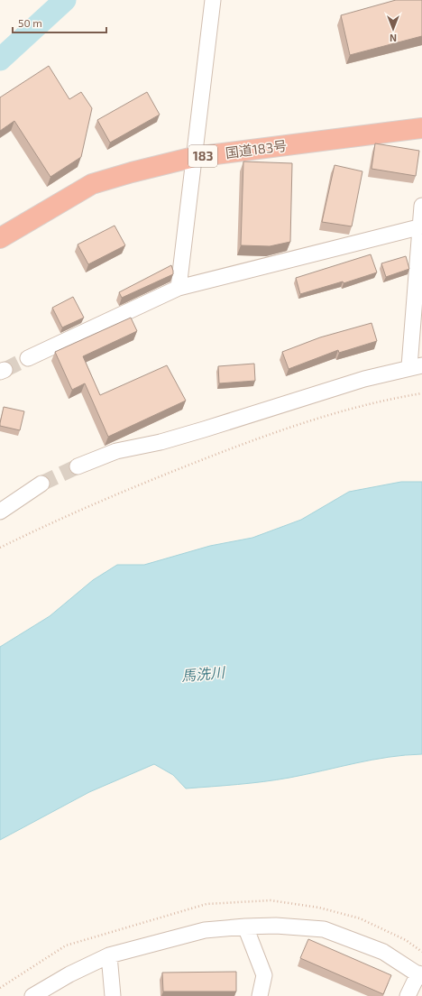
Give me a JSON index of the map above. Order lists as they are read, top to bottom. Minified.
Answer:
{"streets":{"highway":["国道183号","183"]},"water":["馬洗川"],"scale_bar":"50 m","north":"bottom"}
